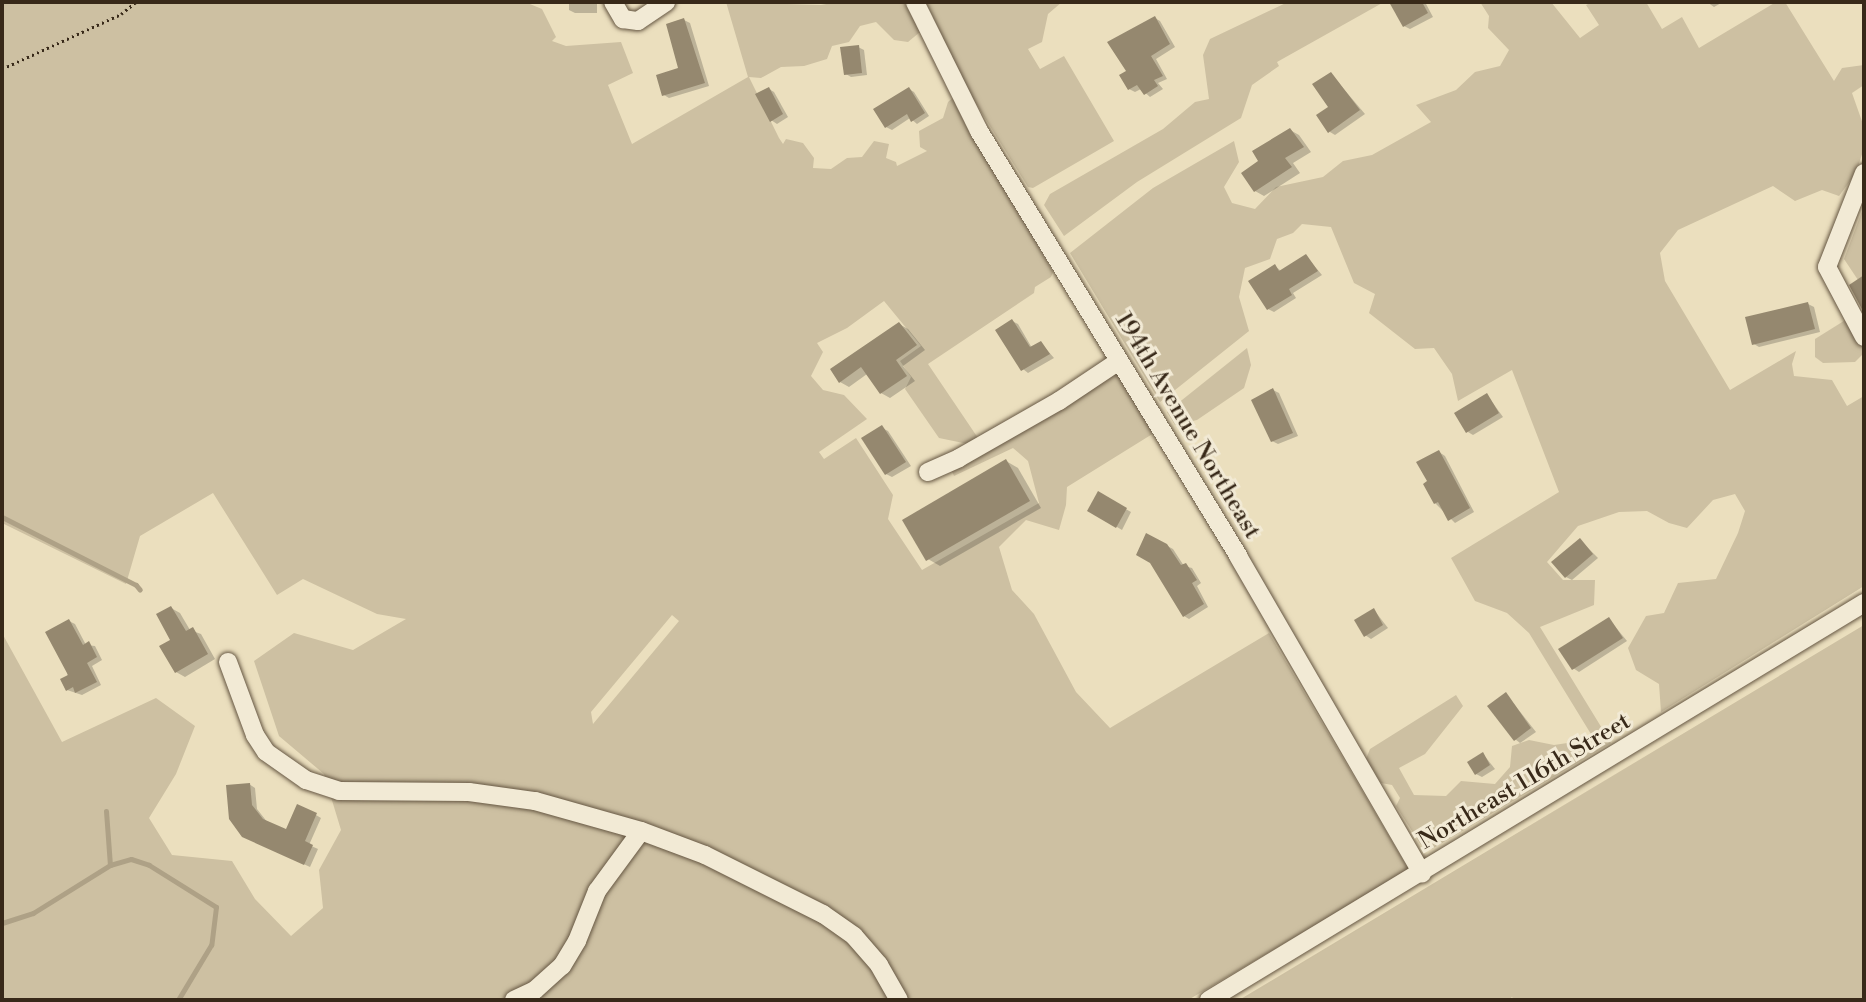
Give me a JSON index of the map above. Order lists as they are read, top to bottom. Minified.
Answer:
{"streets":{"street":["194th Avenue Northeast","Northeast 116th Street"]},"crossings":[["194th Avenue Northeast","Northeast 116th Street"]]}
